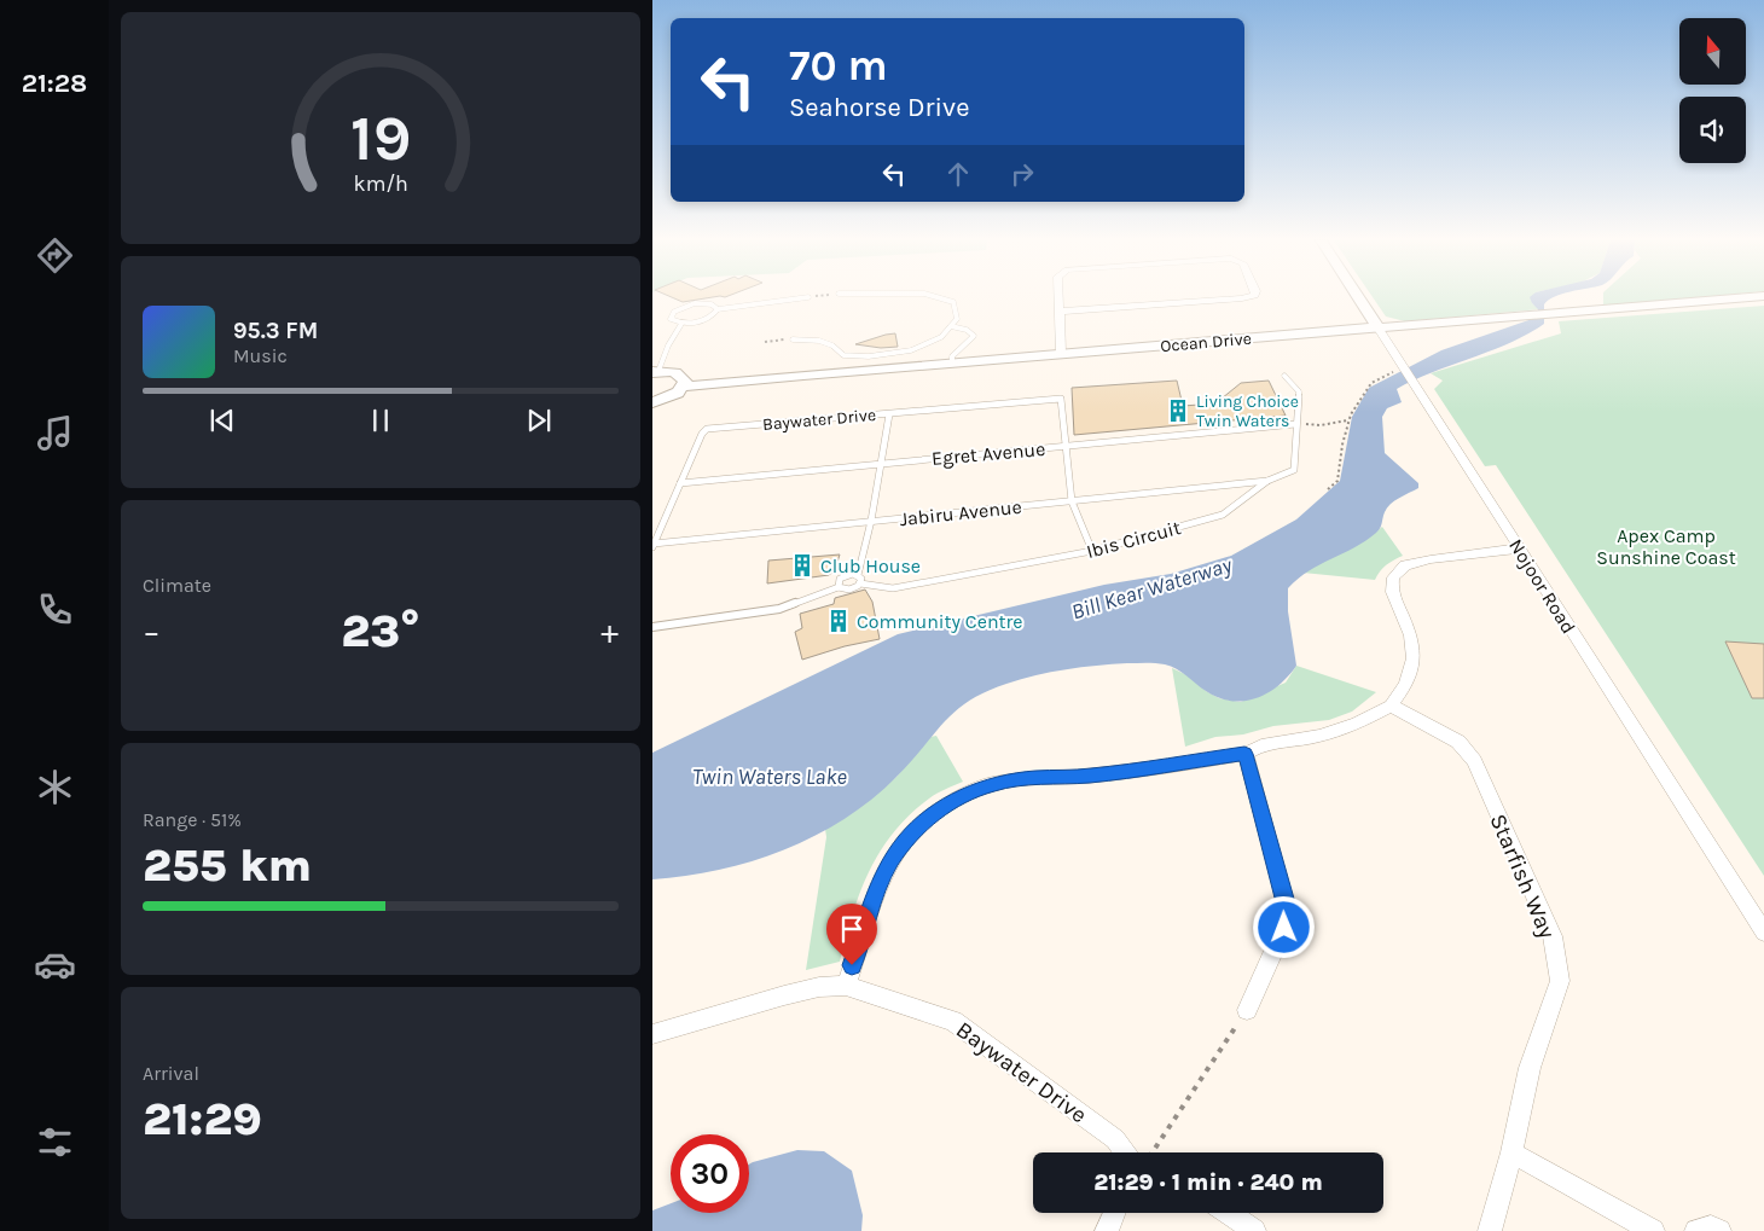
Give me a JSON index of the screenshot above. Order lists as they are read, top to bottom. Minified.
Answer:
{"streets":{"street":["Ocean Drive","Baywater Drive","Nojoor Road","Starfish Way"],"lane":["Egret Avenue","Jabiru Avenue","Ibis Circuit"]},"crossings":[["Ocean Drive","Nojoor Road"],["Baywater Drive","Egret Avenue"],["Baywater Drive","Jabiru Avenue"],["Egret Avenue","Ibis Circuit"],["Jabiru Avenue","Ibis Circuit"]],"water":["Bill Kear Waterway","Twin Waters Lake"],"parks":["Apex Camp Sunshine Coast"],"places":{"building":["Living Choice Twin Waters","Club House","Community Centre"]},"north":"top","page":{"tabs":"21:28","turn":["70 m","Seahorse Drive"],"song":["95.3 FM","Music"],"tile":["Climate",["Range · 51%","255 km"],["Arrival","21:29"]],"heat":["−","23°","+"],"limit":"30","trip":"21:29 · 1 min · 240 m","gauge":["19","km/h"]}}
